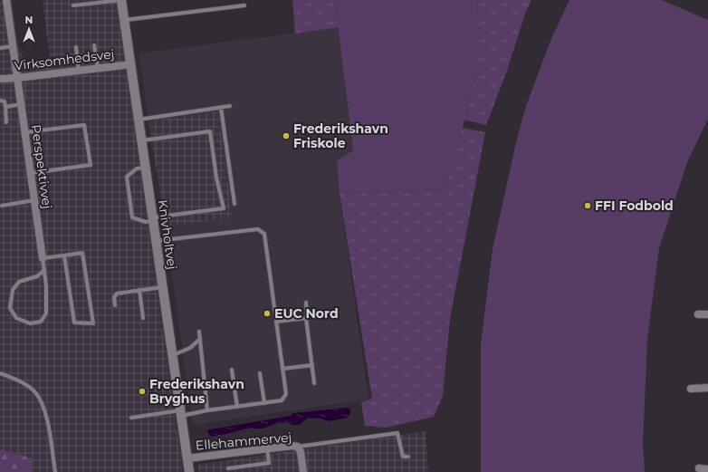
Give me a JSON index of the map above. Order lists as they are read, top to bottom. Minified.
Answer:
{"streets":{"street":["Virksomhedsvej","Perspektivvej","Knivholtvej","Ellehammervej"]},"crossings":[["Virksomhedsvej","Perspektivvej"],["Virksomhedsvej","Knivholtvej"],["Knivholtvej","Ellehammervej"]],"places":["Frederikshavn Friskole","FFI Fodbold","EUC Nord","Frederikshavn Bryghus"],"north":"top"}
